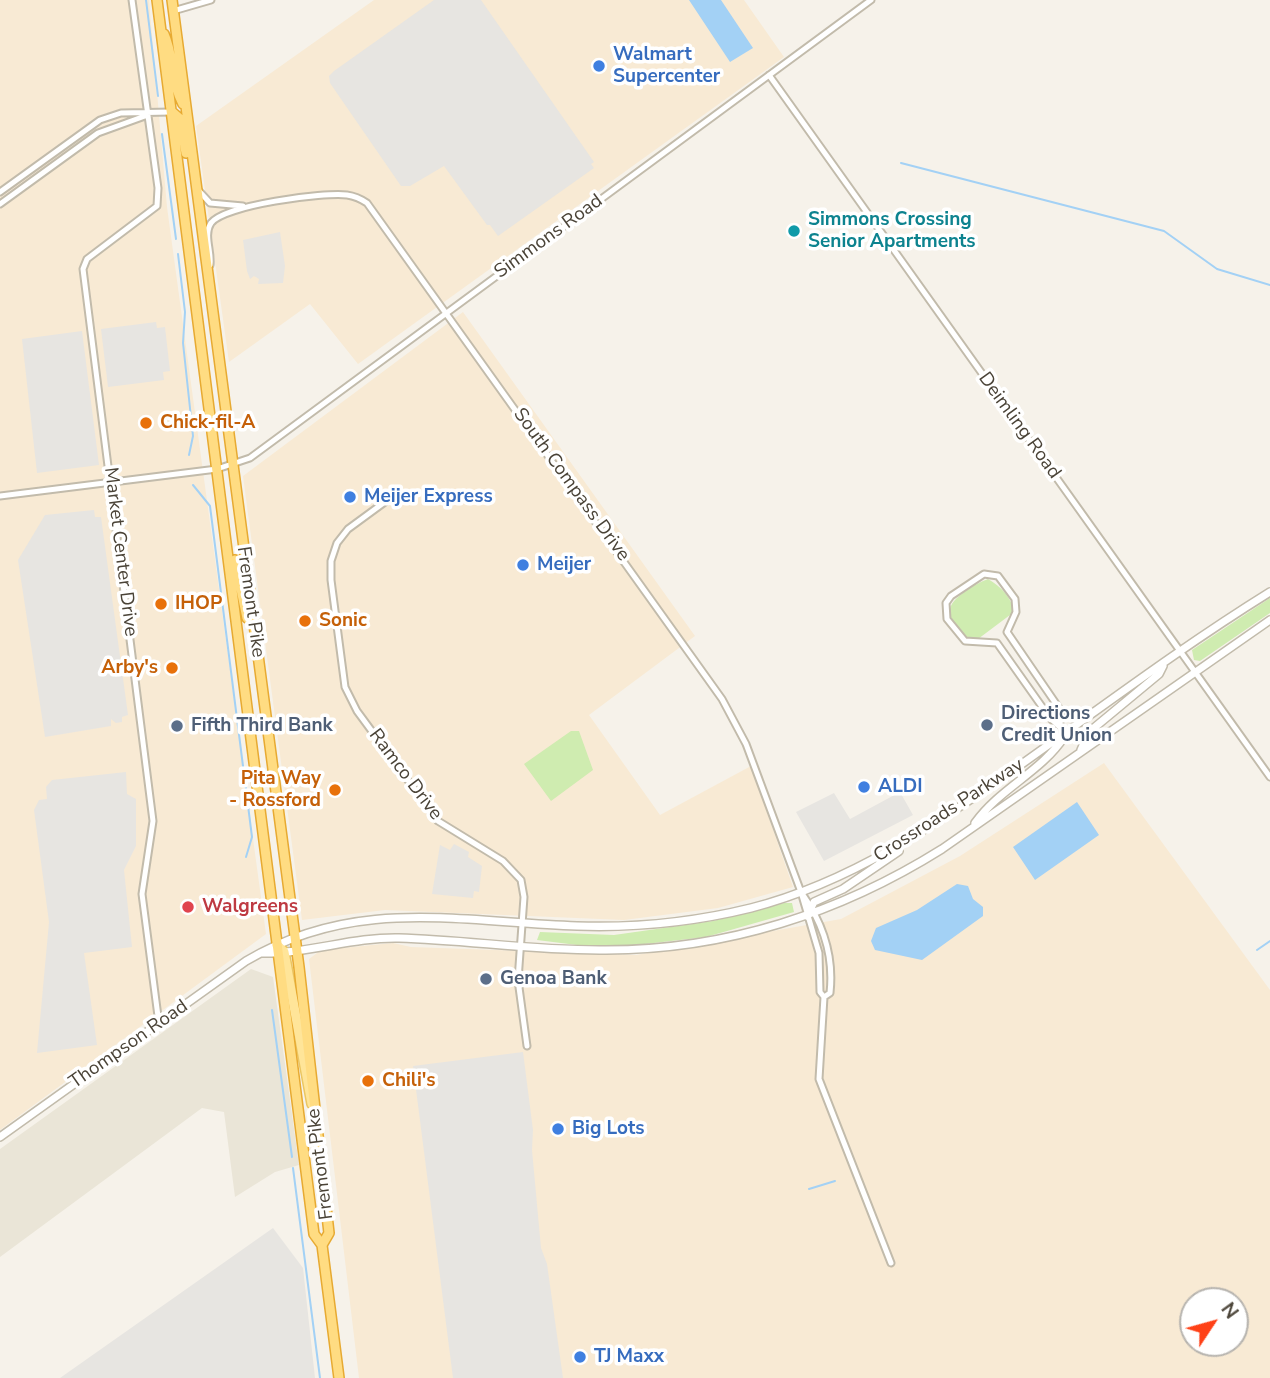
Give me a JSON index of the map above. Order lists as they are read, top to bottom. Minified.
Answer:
{"streets":{"highway":["Fremont Pike"],"street":["Simmons Road","Deimling Road","South Compass Drive","Market Center Drive","Ramco Drive","Crossroads Parkway","Thompson Road"]},"crossings":[["Simmons Road","Deimling Road"],["Simmons Road","South Compass Drive"],["Simmons Road","Fremont Pike"],["Deimling Road","Crossroads Parkway"],["South Compass Drive","Fremont Pike"],["South Compass Drive","Crossroads Parkway"],["Market Center Drive","Thompson Road"],["Fremont Pike","Crossroads Parkway"],["Fremont Pike","Thompson Road"],["Ramco Drive","Crossroads Parkway"],["Crossroads Parkway","Thompson Road"]],"places":["Walmart Supercenter","Simmons Crossing Senior Apartments","Chick-fil-A","Meijer Express","Meijer","IHOP","Sonic","Arby's","Directions Credit Union","Fifth Third Bank","ALDI","Pita Way - Rossford","Walgreens","Genoa Bank","Chili's","Big Lots","TJ Maxx"],"north":"top right"}
